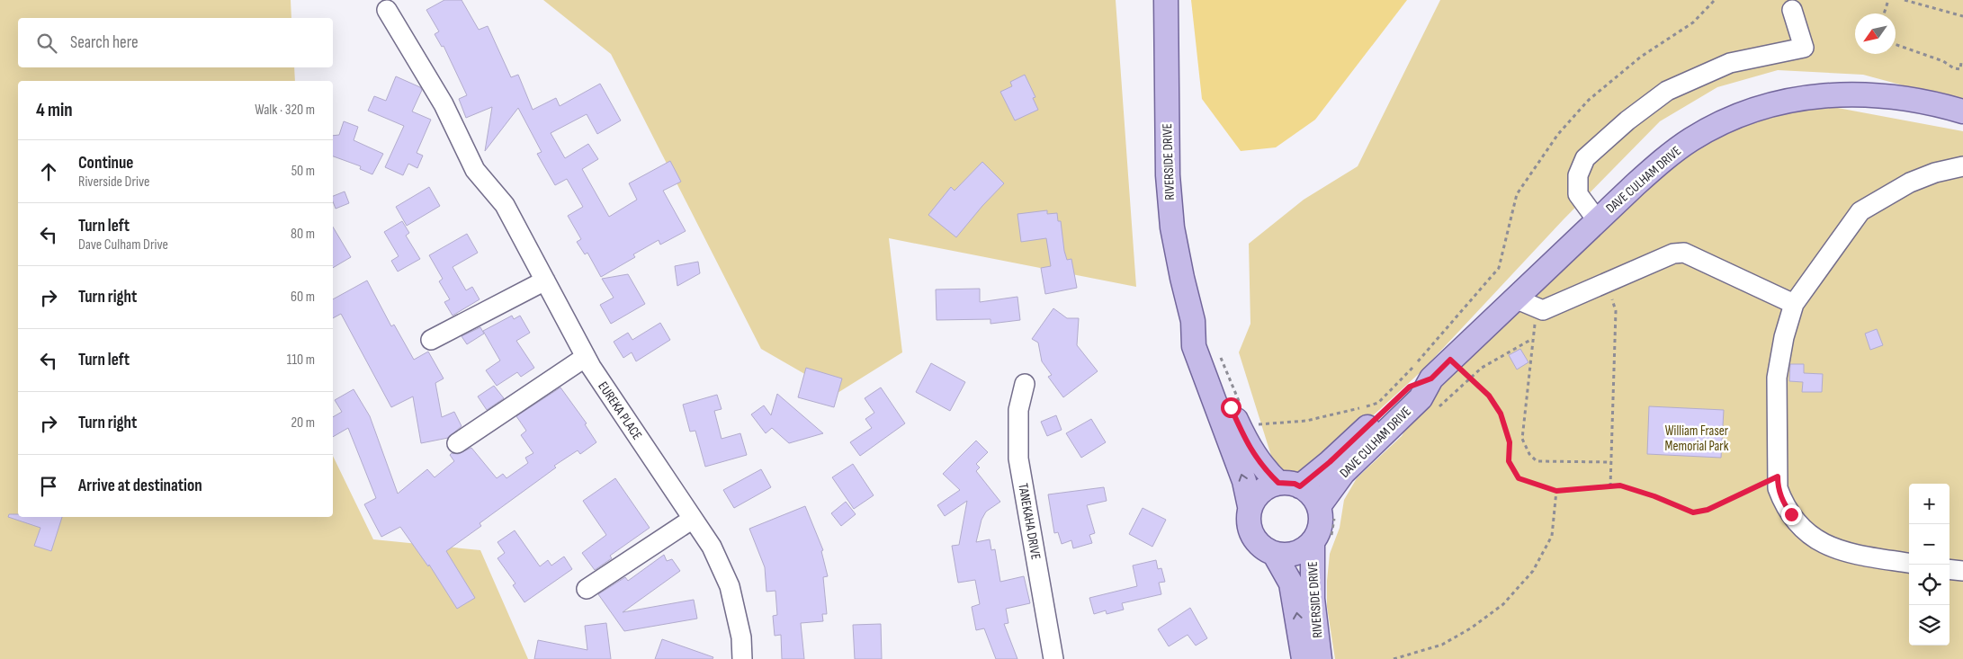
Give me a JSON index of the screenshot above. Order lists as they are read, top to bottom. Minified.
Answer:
{"streets":{"main road":["RIVERSIDE DRIVE","DAVE CULHAM DRIVE"],"street":["EUREKA PLACE","TANEKAHA DRIVE"]},"crossings":[["RIVERSIDE DRIVE","DAVE CULHAM DRIVE"]],"parks":["William Fraser Memorial Park"],"north":"bottom left","page":{"search":"Search here","heading":["4 min","Walk · 320 m"],"list":[["Continue","Riverside Drive","50 m"],["Turn left","Dave Culham Drive","80 m"],["Turn right","60 m"],["Turn left","110 m"],["Turn right","20 m"],"Arrive at destination"],"map_buttons":["+","−"]}}
